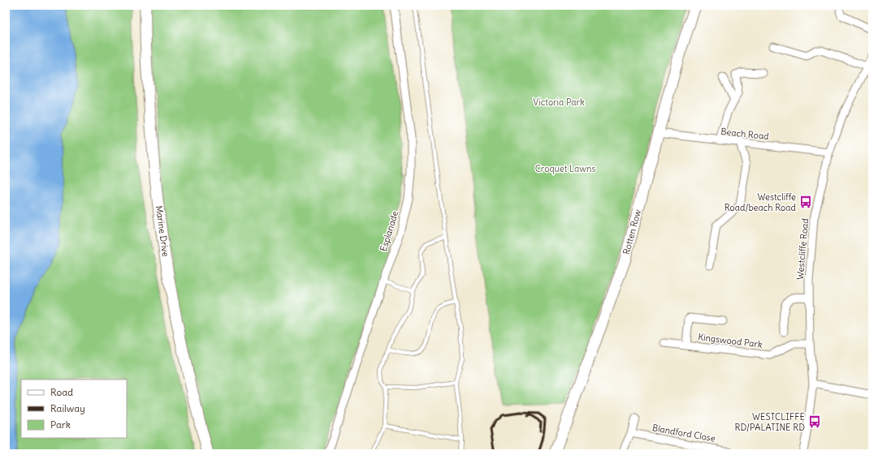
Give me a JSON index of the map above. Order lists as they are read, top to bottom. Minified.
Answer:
{"streets":{"street":["Beach Road","Marine Drive","Esplanade","Rotten Row","Westcliffe Road","Kingswood Park","Blandford Close"]},"crossings":[["Beach Road","Rotten Row"],["Beach Road","Westcliffe Road"],["Westcliffe Road","Kingswood Park"]],"parks":["Victoria Park","Croquet Lawns"],"places":{"bus stop":["Westcliffe Road/beach Road","WESTCLIFFE RD/PALATINE RD"]},"legend":["Road","Railway","Park"]}
